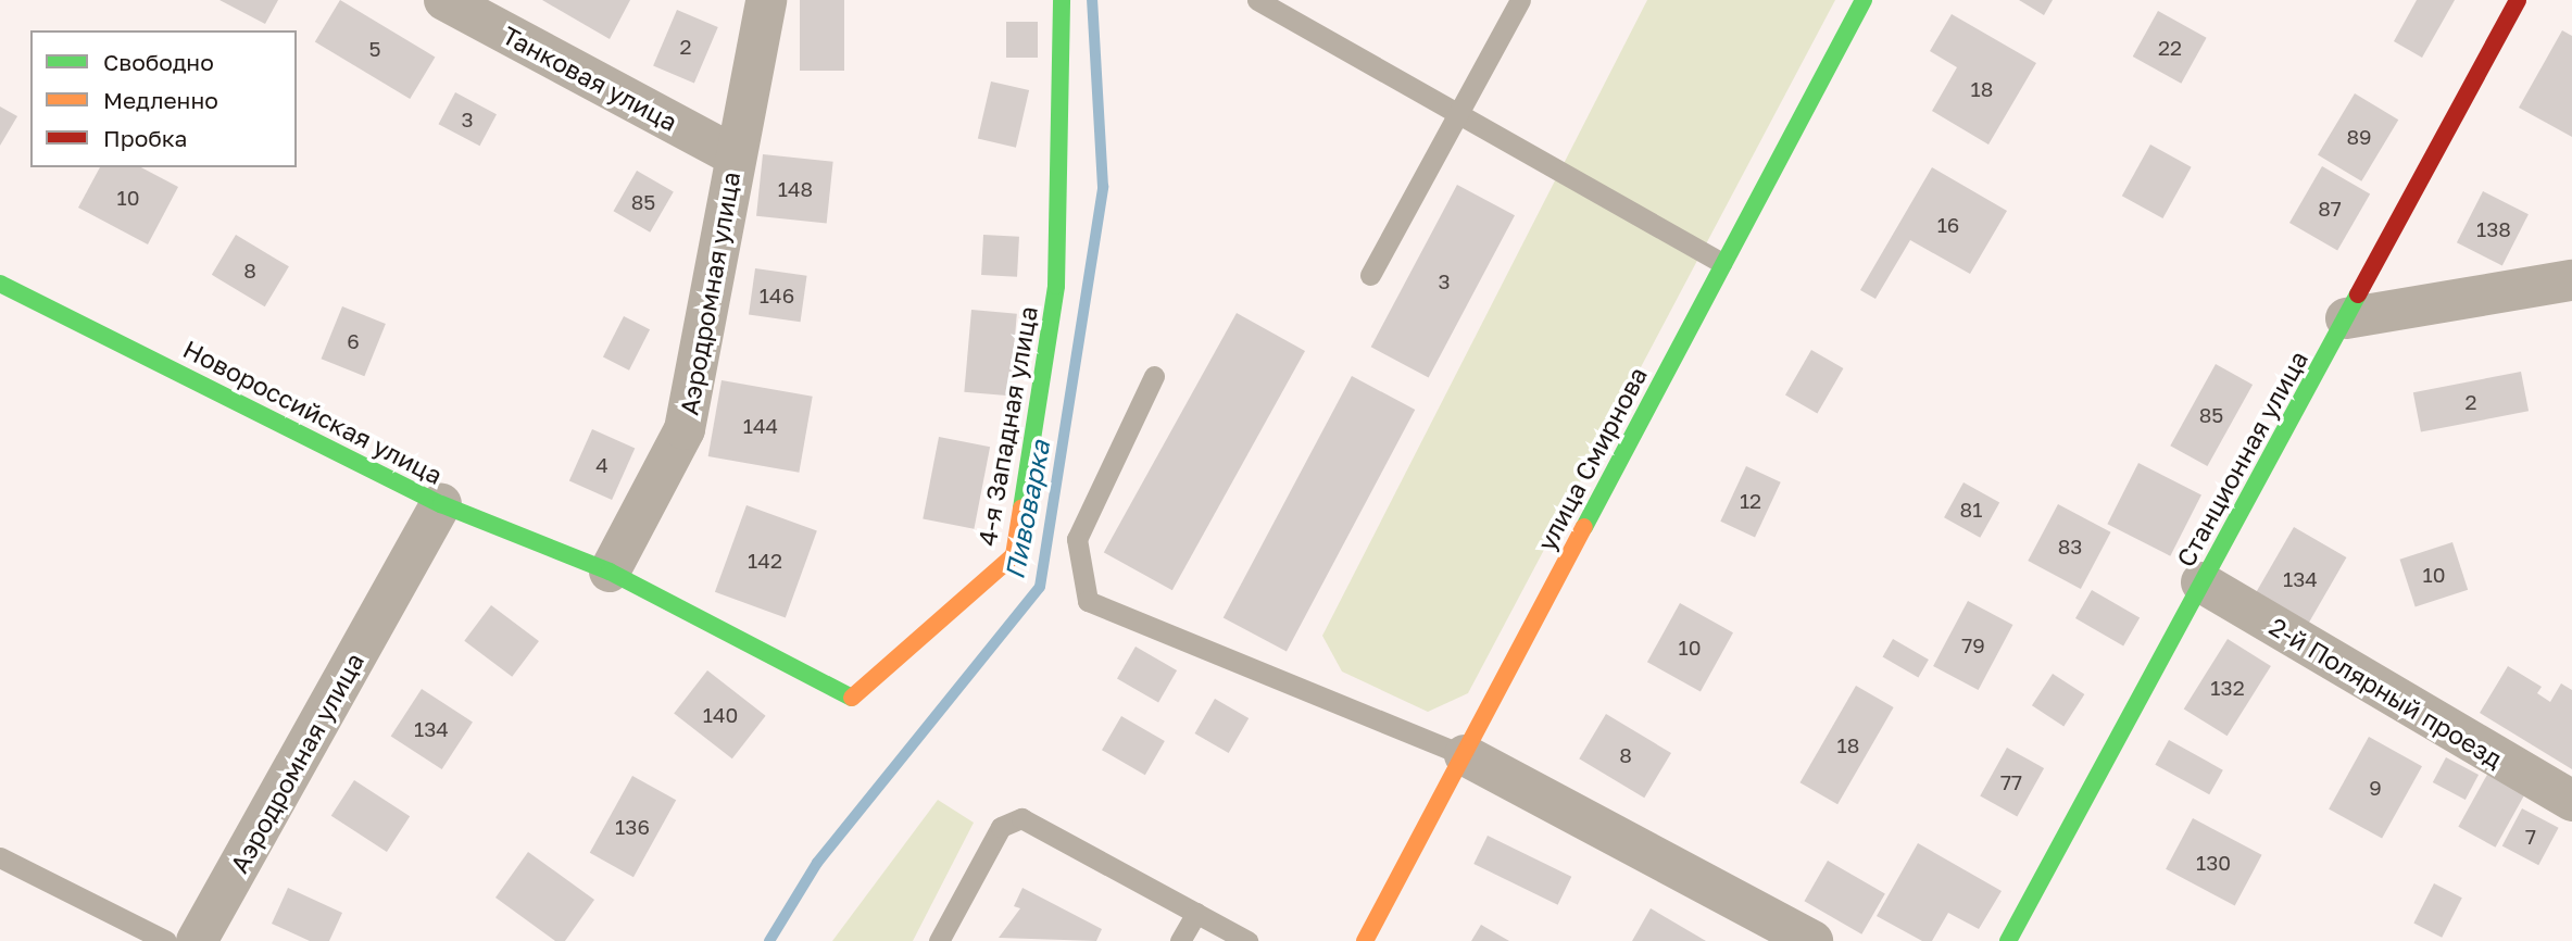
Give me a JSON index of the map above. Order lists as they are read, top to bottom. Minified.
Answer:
{"streets":{"street":["Танковая улица","Аэродромная улица","Новороссийская улица","4-я Западная улица","улица Смирнова","Станционная улица","2-й Полярный проезд"]},"crossings":[["Танковая улица","Аэродромная улица"],["Аэродромная улица","Новороссийская улица"],["Аэродромная улица","4-я Западная улица"],["Новороссийская улица","4-я Западная улица"],["Станционная улица","2-й Полярный проезд"]],"water":["Пивоварка"],"house_numbers":["2","22","5","18","3","89","148","10","85","87","16","138","8","3","146","6","2","85","144","4","12","81","83","142","10","134","79","10","132","140","134","18","8","77","9","136","7","130"],"legend":["Свободно","Медленно","Пробка"]}
